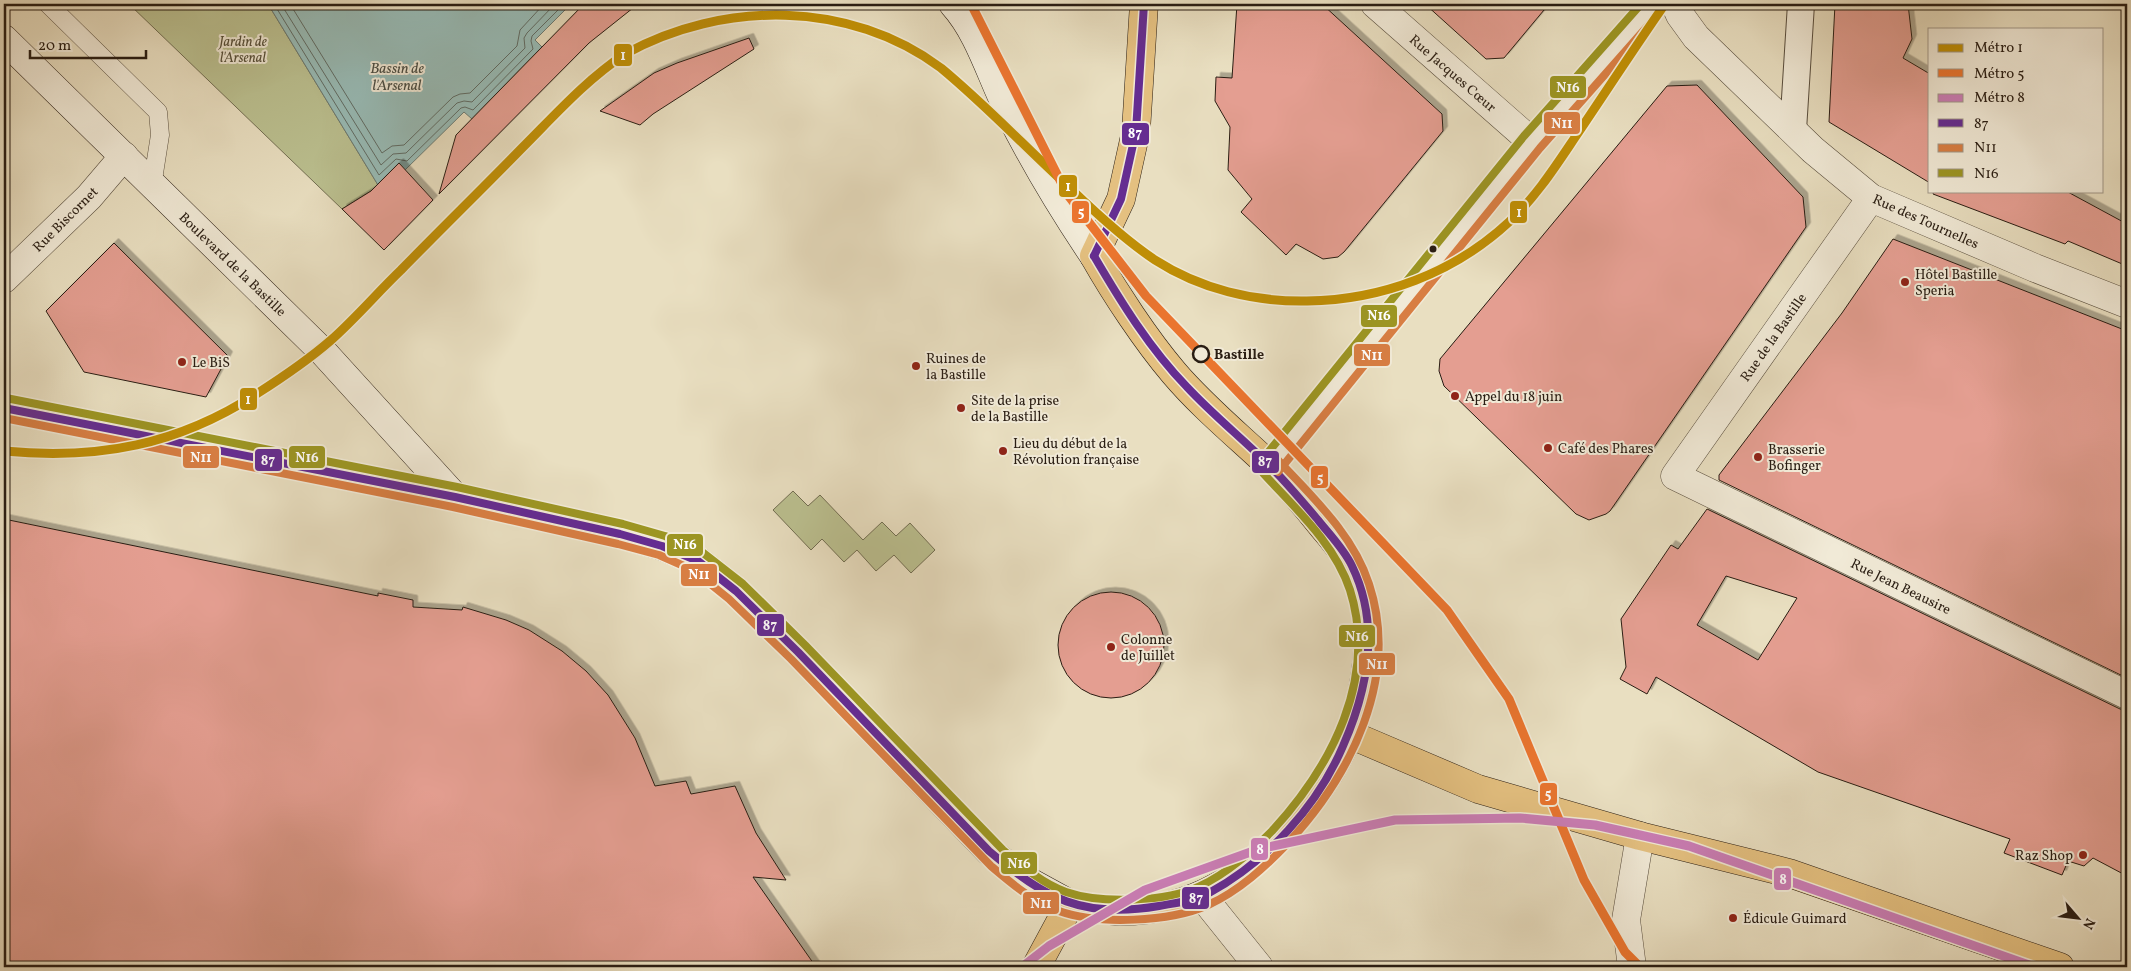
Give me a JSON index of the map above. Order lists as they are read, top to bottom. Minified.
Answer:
{"streets":{"street":["Rue Jacques Cœur","Rue Biscornet","Rue des Tournelles","Boulevard de la Bastille","Rue de la Bastille","Rue Jean Beausire"]},"crossings":[["Rue Biscornet","Boulevard de la Bastille"],["Rue des Tournelles","Rue de la Bastille"],["Rue de la Bastille","Rue Jean Beausire"]],"water":["Bassin de l'Arsenal"],"parks":["Jardin de l'Arsenal"],"places":["Hôtel Bastille Speria","Bastille","Le BiS","Ruines de la Bastille","Appel du 18 juin","Site de la prise de la Bastille","Café des Phares","Lieu du début de la Révolution française","Brasserie Bofinger","Colonne de Juillet","Raz Shop","Édicule Guimard"],"lines":["metro line 1","metro line 5","transit line 87","transit line N16","transit line N11","metro line 8"],"legend":["Métro 1","Métro 5","Métro 8","87","N11","N16"],"scale_bar":"20 m","north":"bottom right"}
